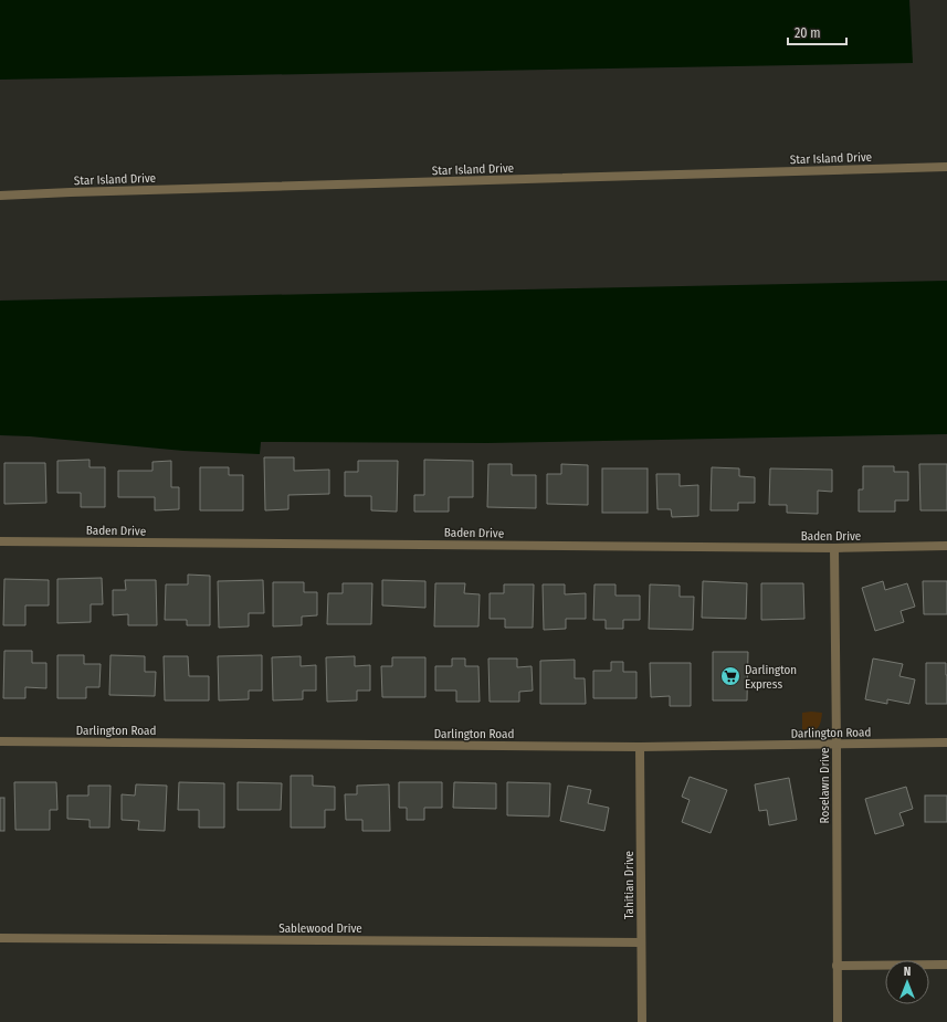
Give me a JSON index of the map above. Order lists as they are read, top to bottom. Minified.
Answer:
{"streets":{"street":["Star Island Drive","Baden Drive","Darlington Road","Roselawn Drive","Tahitian Drive","Sablewood Drive"]},"crossings":[["Baden Drive","Roselawn Drive"],["Darlington Road","Roselawn Drive"],["Darlington Road","Tahitian Drive"],["Tahitian Drive","Sablewood Drive"]],"places":{"supermarket":["Darlington Express"]},"scale_bar":"20 m","north":"top"}
